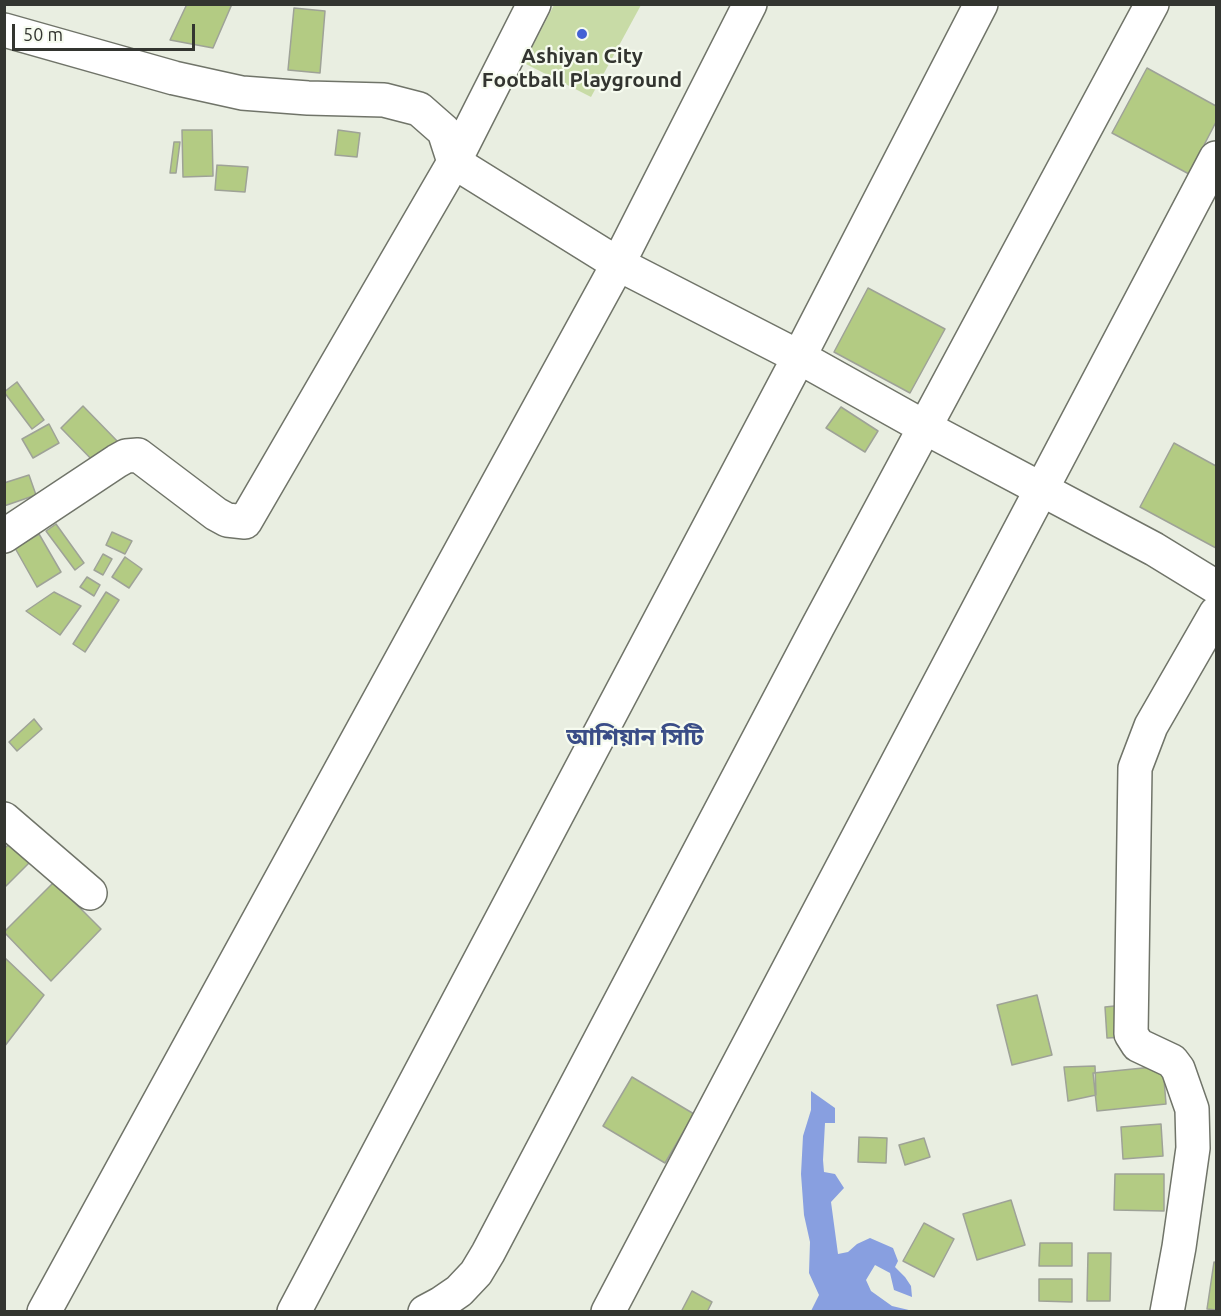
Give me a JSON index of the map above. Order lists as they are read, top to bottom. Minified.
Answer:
{"districts":["আশিয়ান সিটি"],"places":["Ashiyan City Football Playground"],"scale_bar":"50 m"}
